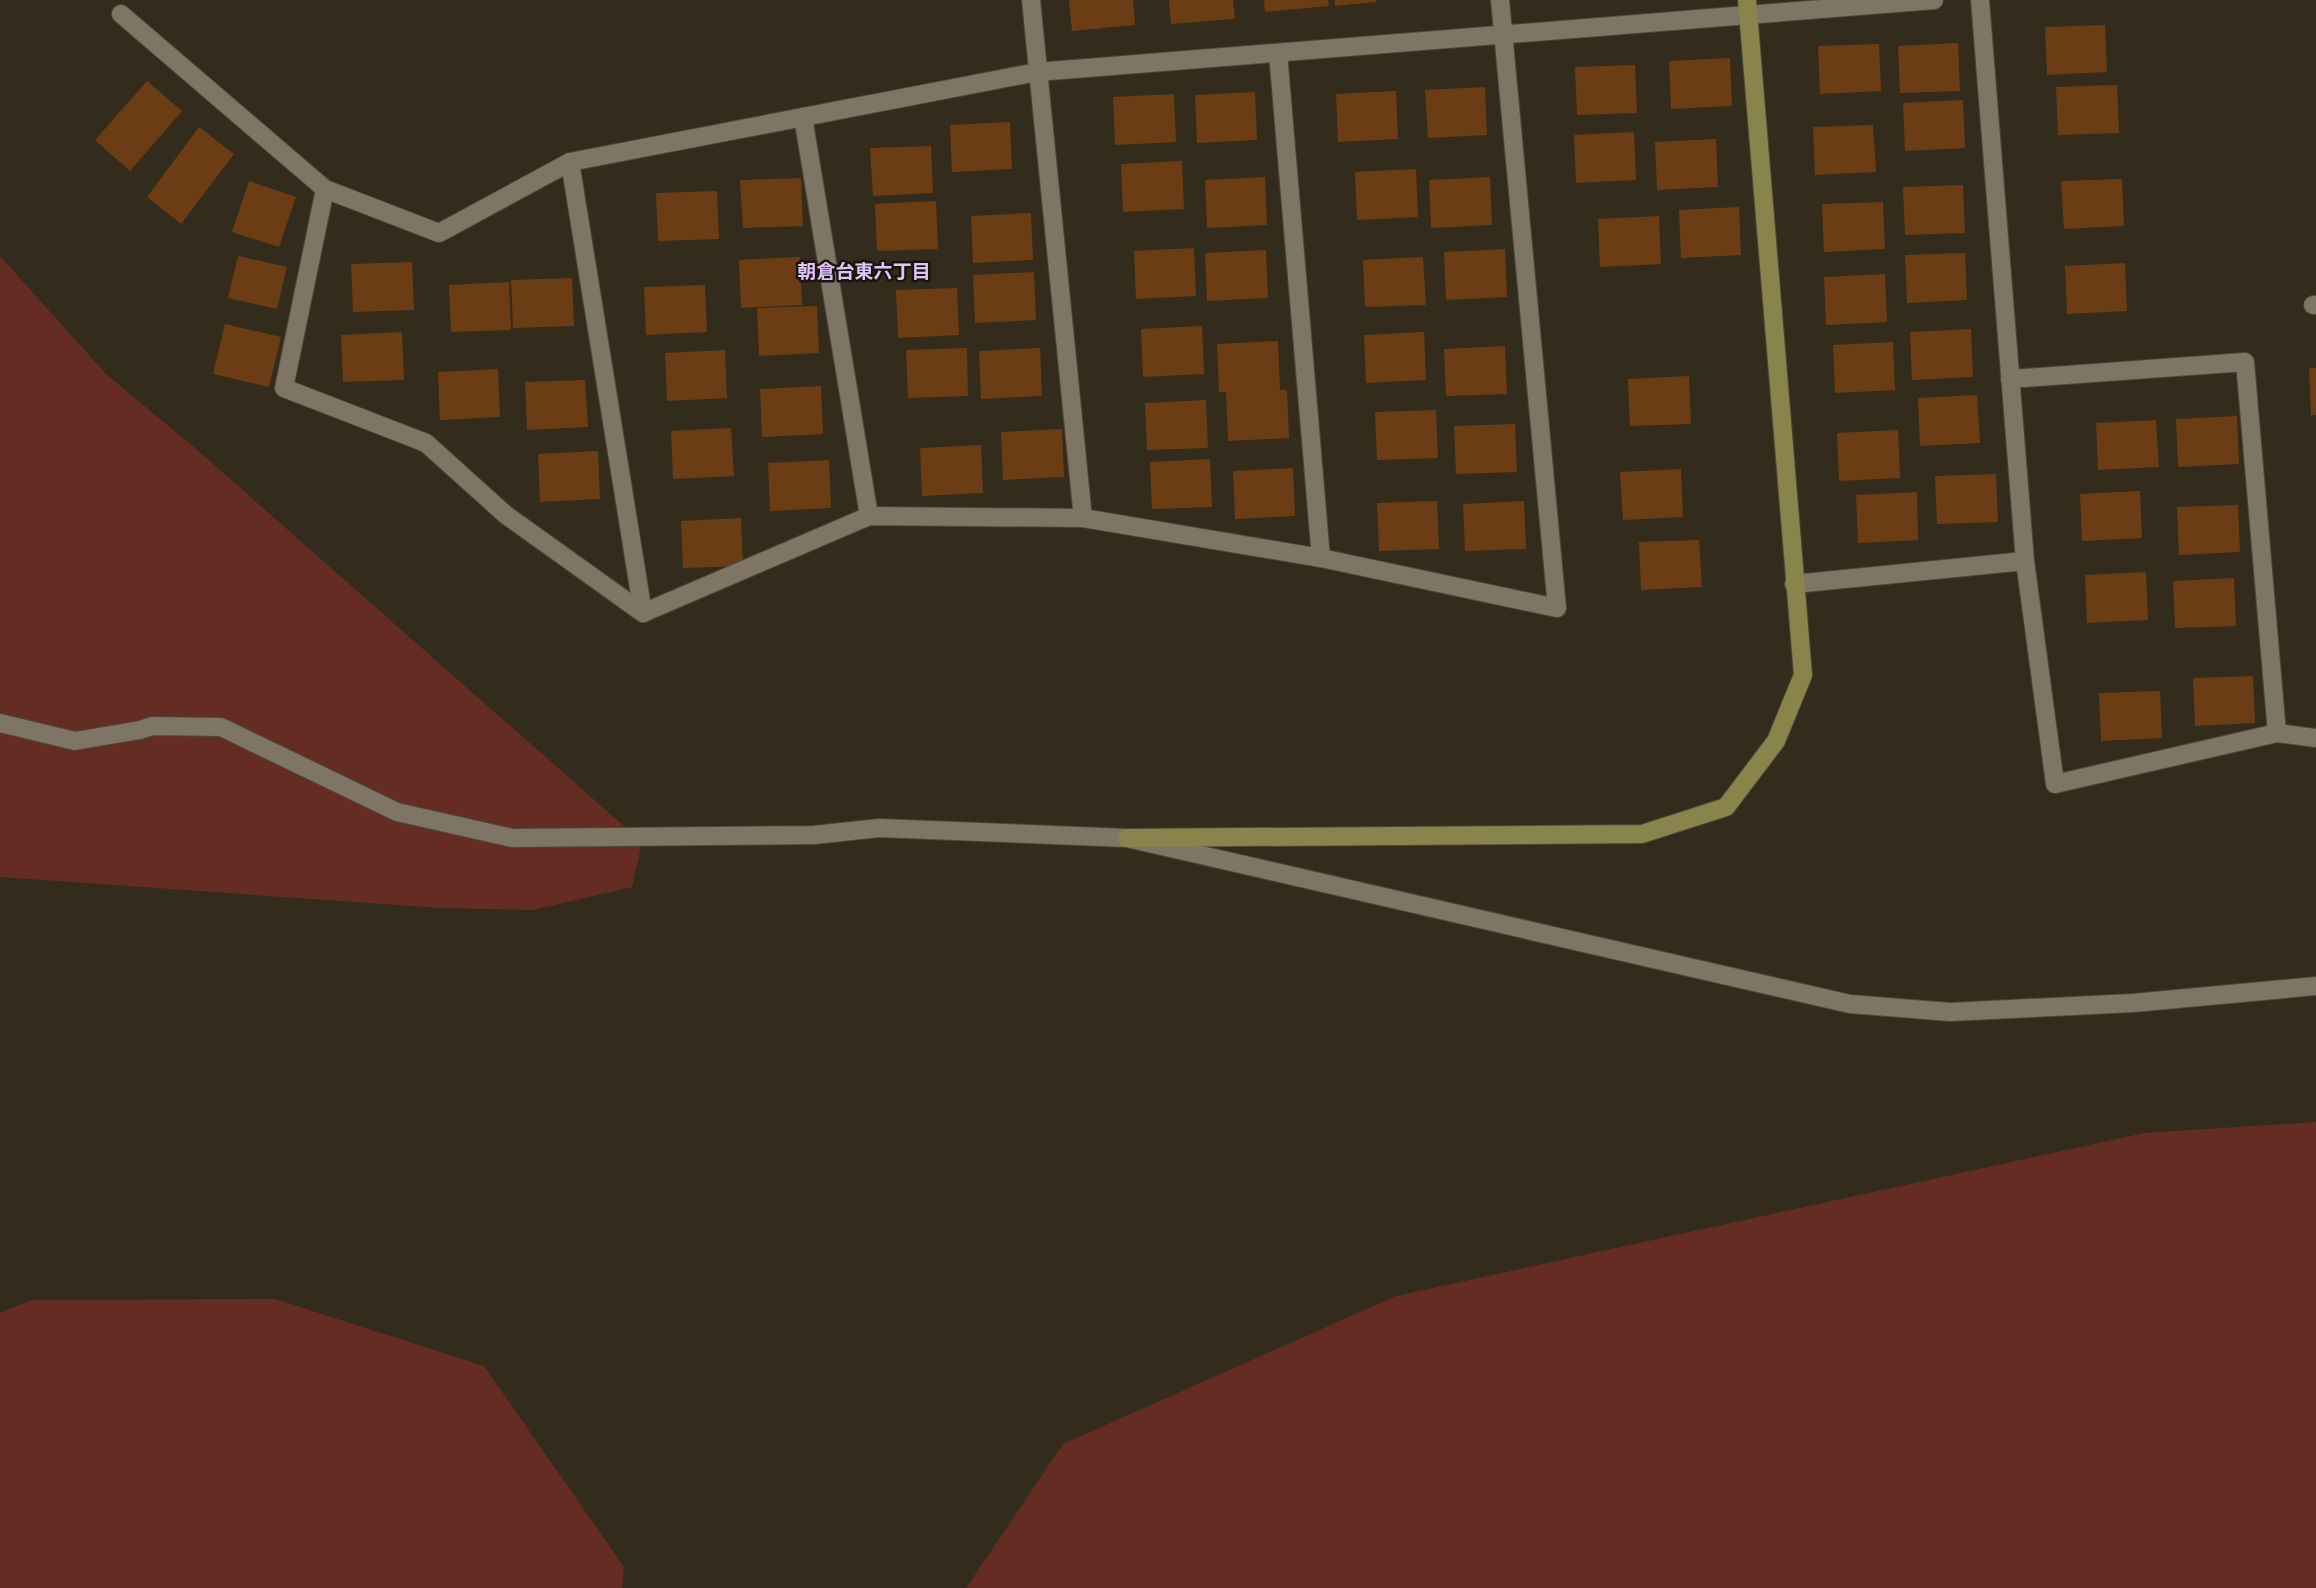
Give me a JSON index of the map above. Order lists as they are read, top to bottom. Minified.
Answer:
{"districts":["朝倉台東六丁目"]}
